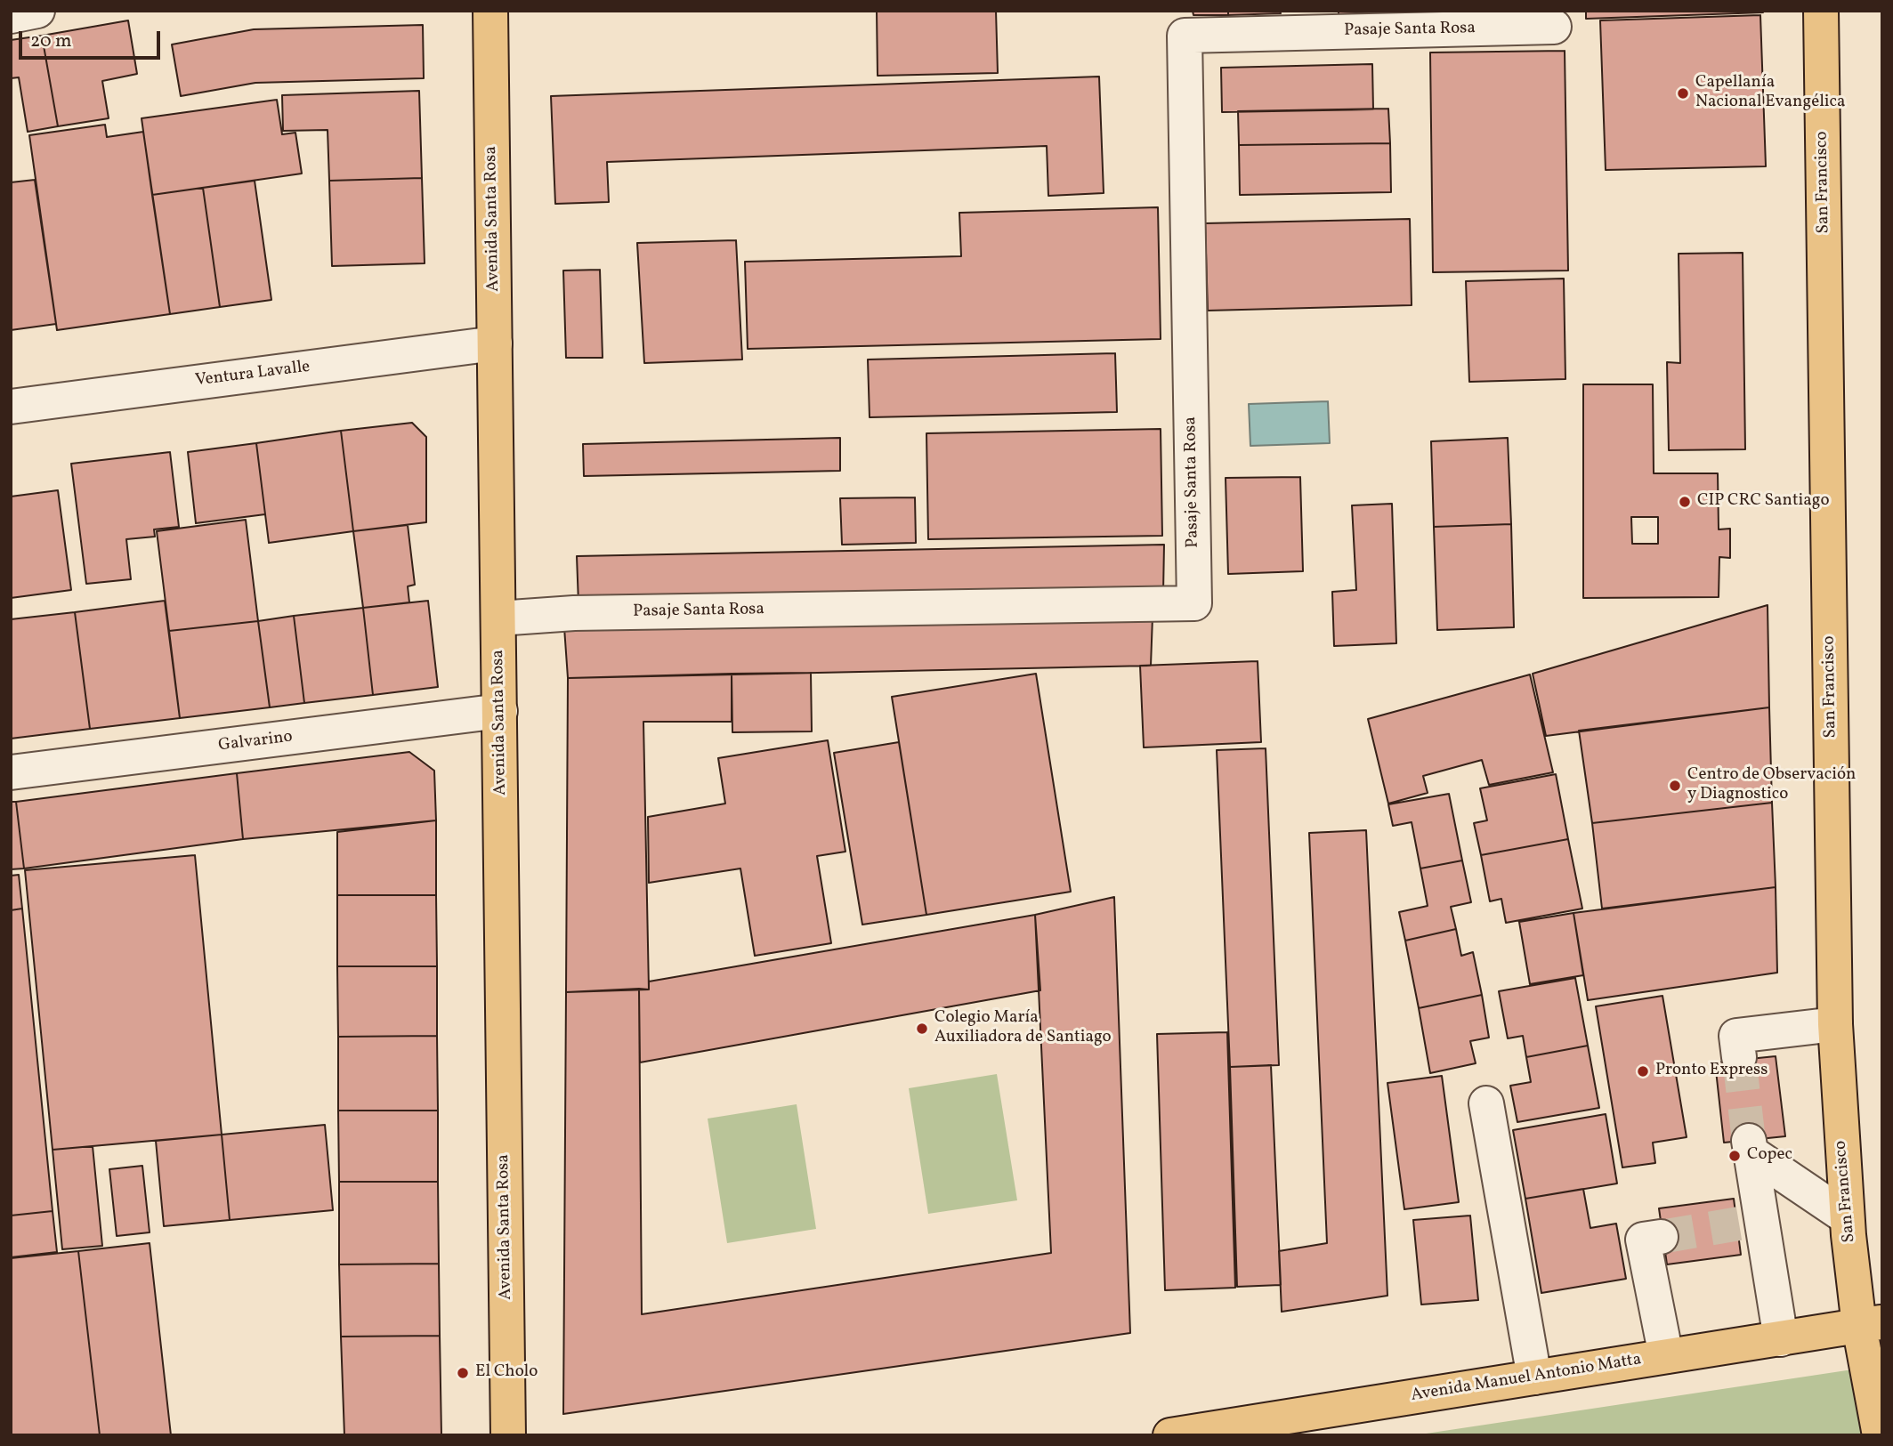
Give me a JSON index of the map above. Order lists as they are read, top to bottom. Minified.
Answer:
{"streets":{"main road":["San Francisco","Avenida Santa Rosa","Avenida Manuel Antonio Matta"],"street":["Pasaje Santa Rosa","Ventura Lavalle","Galvarino"]},"crossings":[["Pasaje Santa Rosa","Avenida Santa Rosa"],["San Francisco","Avenida Manuel Antonio Matta"],["Avenida Santa Rosa","Ventura Lavalle"],["Avenida Santa Rosa","Galvarino"]],"places":["Capellanía Nacional Evangélica","CIP CRC Santiago","Centro de Observación y Diagnostico","Colegio María Auxiliadora de Santiago","Pronto Express","Copec","El Cholo"],"scale_bar":"20 m"}
